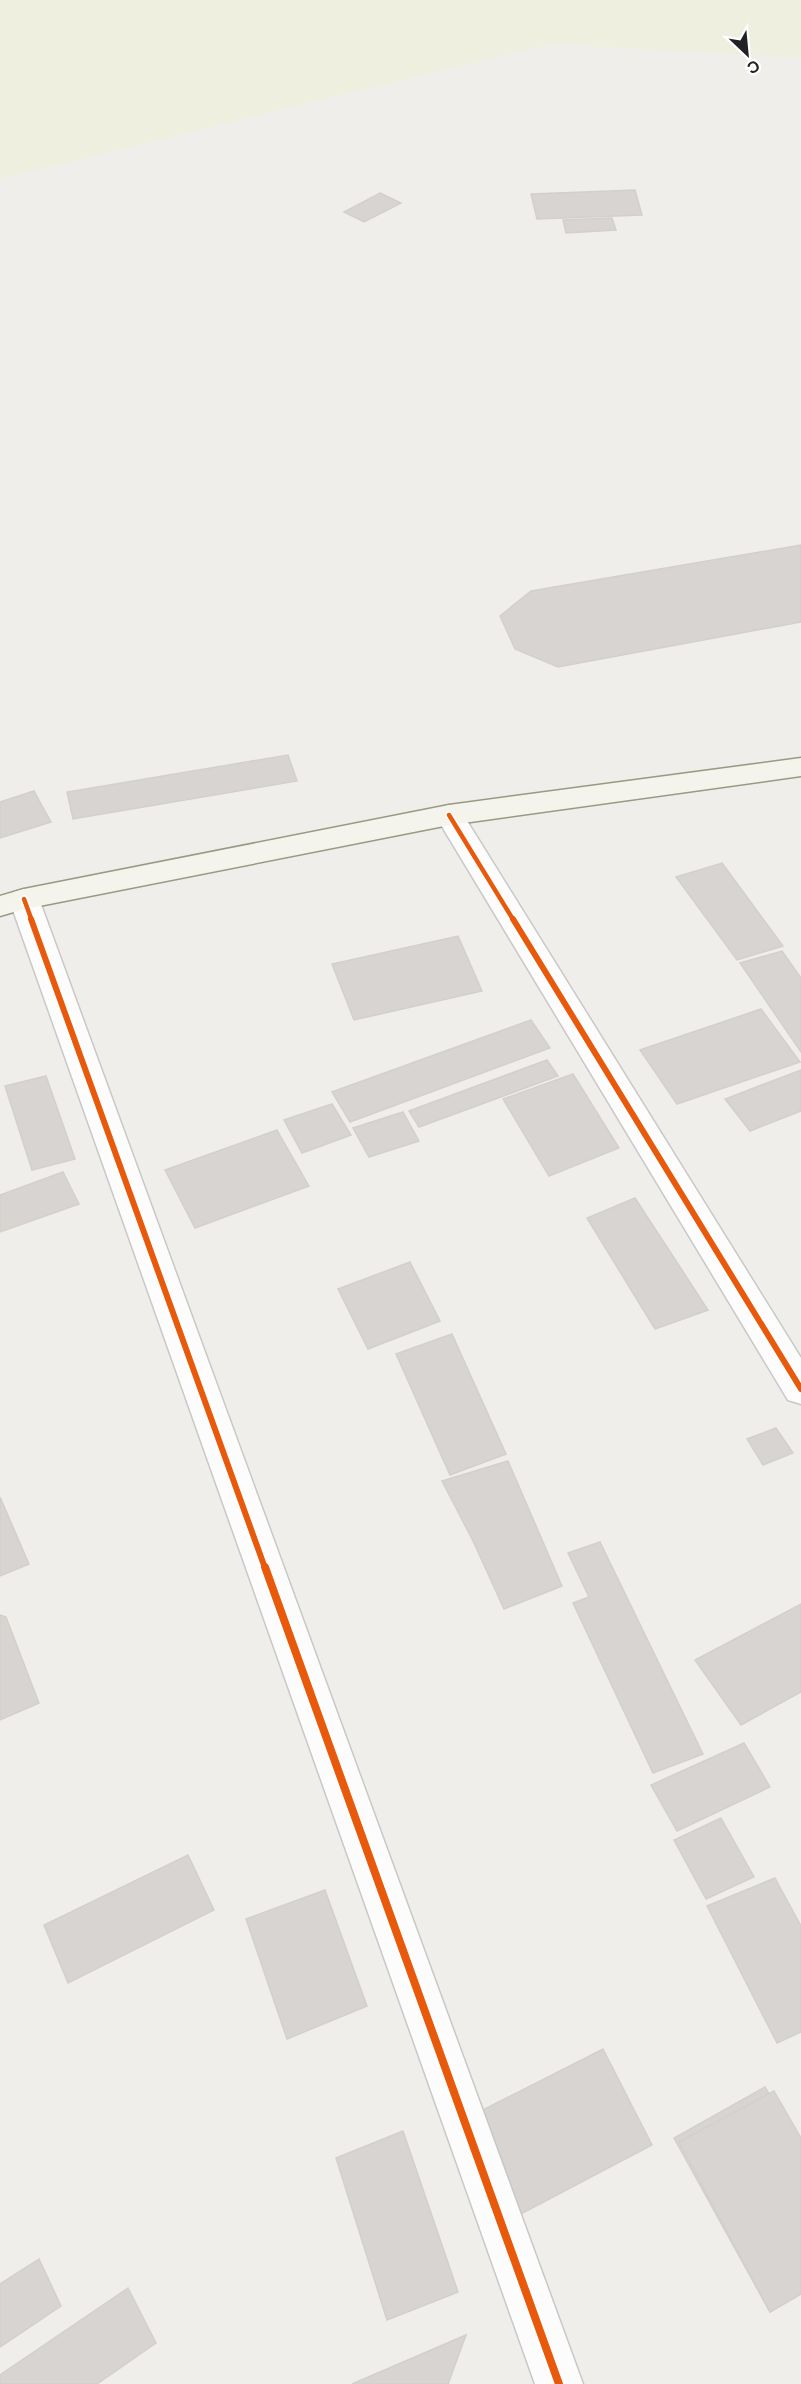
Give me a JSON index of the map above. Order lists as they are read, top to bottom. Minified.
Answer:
{"north":"bottom right"}
